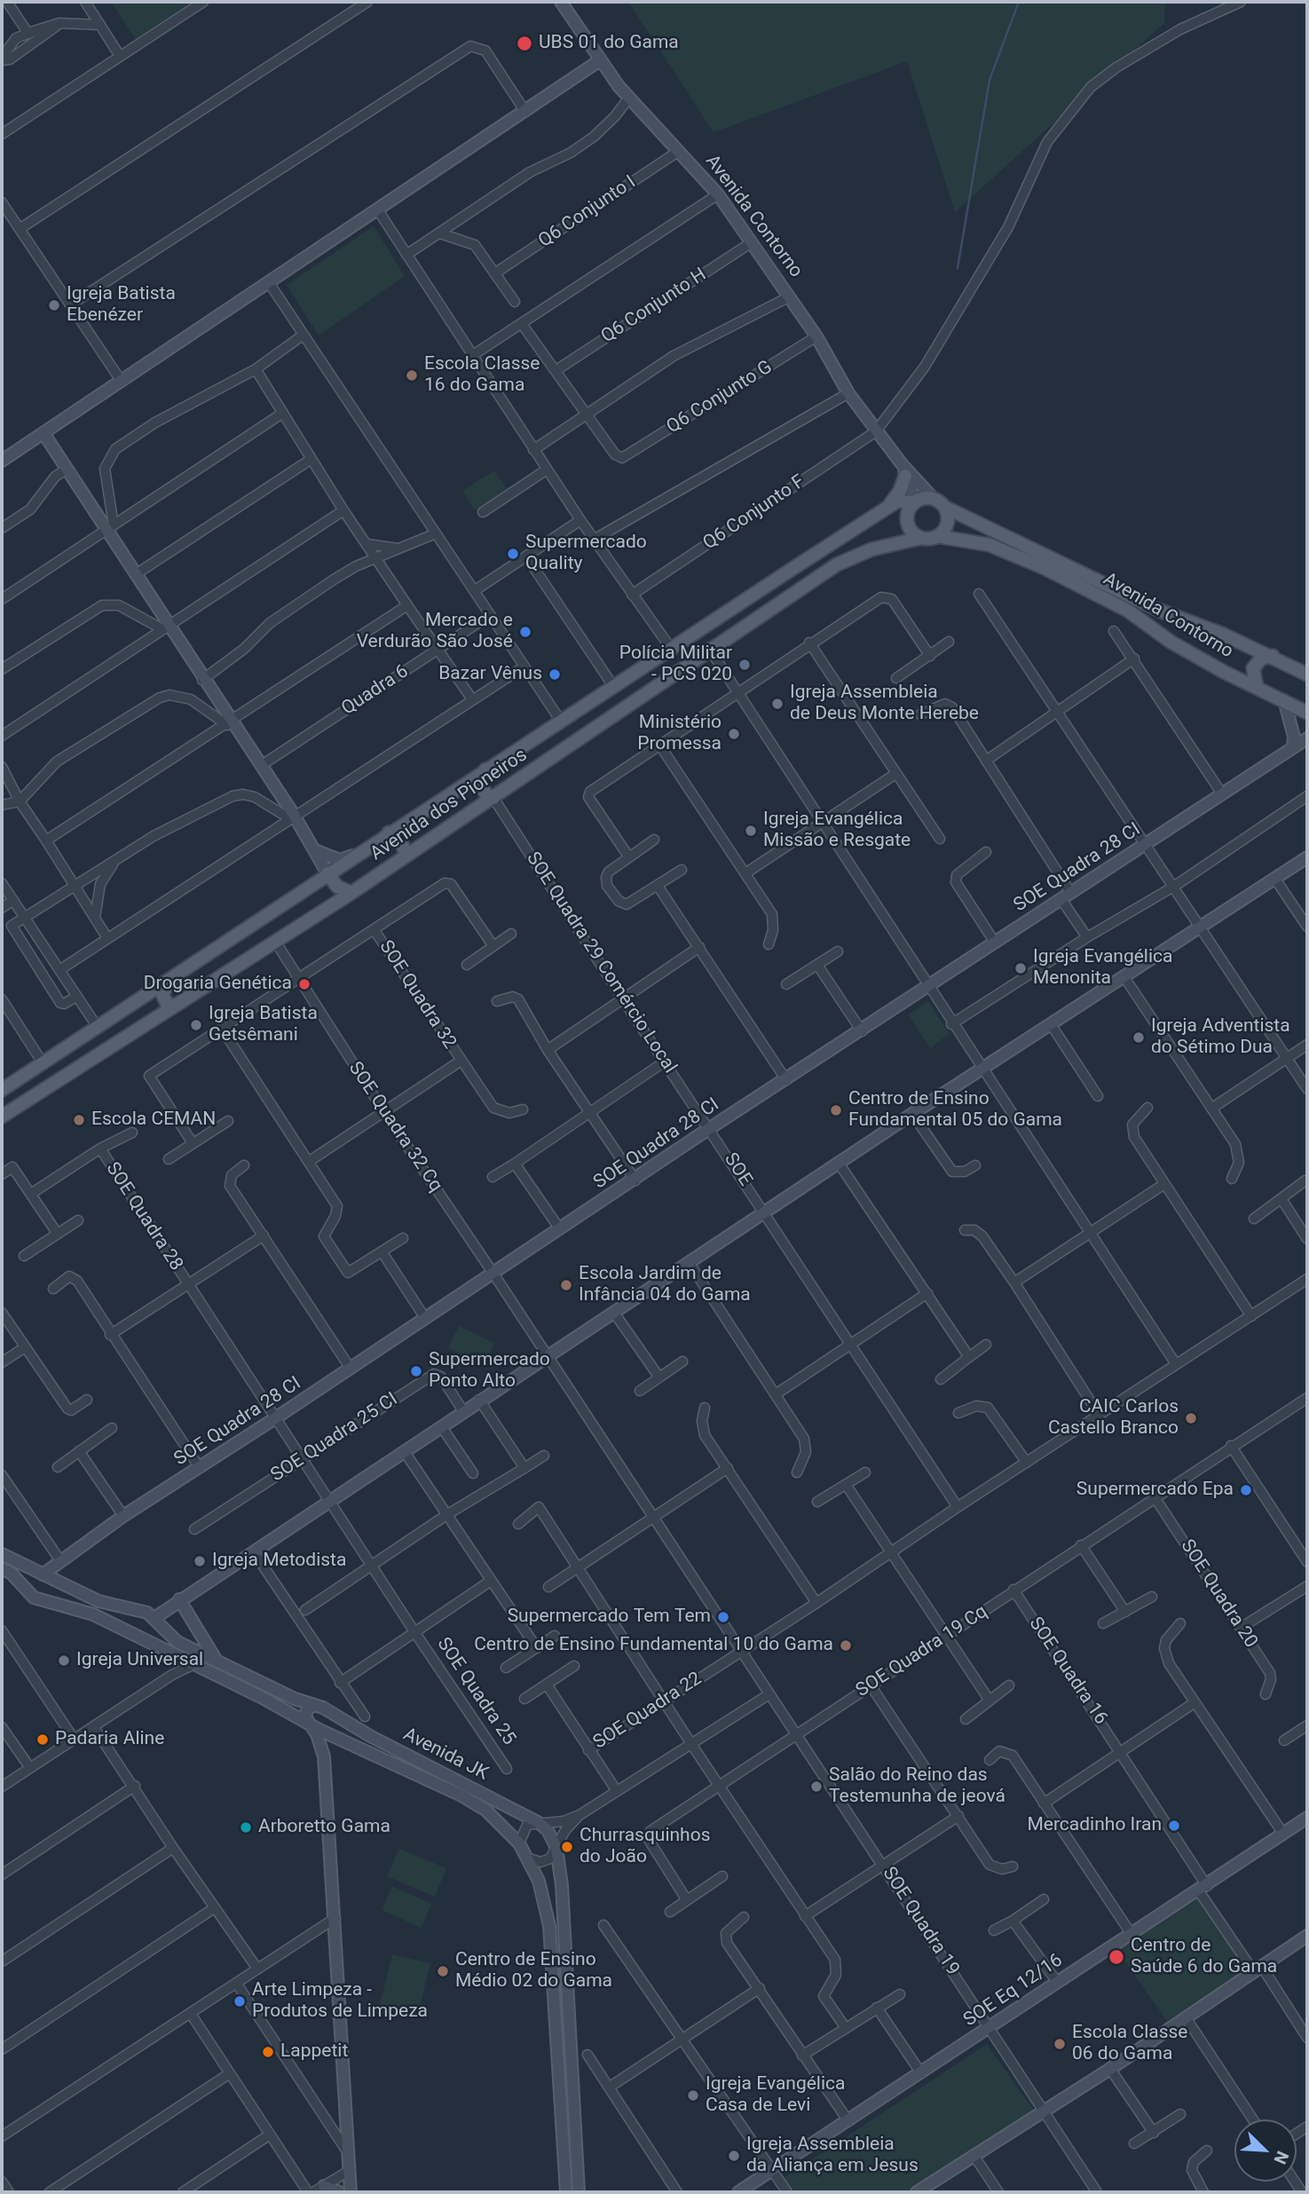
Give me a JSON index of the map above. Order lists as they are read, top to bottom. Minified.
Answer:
{"streets":{"main road":["Avenida Contorno","Avenida dos Pioneiros"],"street":["Q6 Conjunto I","Q6 Conjunto H","Q6 Conjunto G","Q6 Conjunto F","Quadra 6","SOE Quadra 28 CI","SOE Quadra 29 Comércio Local","SOE Quadra 32","SOE Quadra 32 Cq","SOE","SOE Quadra 28","SOE Quadra 25 CI","SOE Quadra 20","SOE Quadra 19 Cq","SOE Quadra 16","SOE Quadra 25","SOE Quadra 22","Avenida JK","SOE Quadra 19","SOE Eq 12/16"]},"crossings":[["Q6 Conjunto I","Avenida Contorno"],["Avenida Contorno","Q6 Conjunto H"],["Avenida Contorno","Q6 Conjunto G"],["Avenida Contorno","Q6 Conjunto F"],["Avenida Contorno","Avenida dos Pioneiros"],["Avenida dos Pioneiros","SOE Quadra 29 Comércio Local"],["Avenida dos Pioneiros","SOE Quadra 32 Cq"],["SOE Quadra 28 CI","SOE Quadra 29 Comércio Local"],["SOE Quadra 28 CI","SOE Quadra 32 Cq"],["SOE Quadra 28 CI","SOE"],["SOE Quadra 28 CI","SOE Quadra 28"],["SOE Quadra 28 CI","Avenida JK"],["SOE Quadra 29 Comércio Local","SOE"],["SOE Quadra 32","SOE Quadra 32 Cq"],["SOE","SOE Quadra 22"],["SOE Quadra 28","SOE Quadra 25 CI"],["SOE Quadra 28","SOE Quadra 25"],["SOE Quadra 25 CI","SOE Quadra 25"],["SOE Quadra 19 Cq","SOE Quadra 16"],["SOE Quadra 19 Cq","SOE Quadra 19"],["SOE Quadra 16","SOE Eq 12/16"],["SOE Quadra 22","SOE Quadra 19"],["SOE Quadra 19","SOE Eq 12/16"]],"places":["UBS 01 do Gama","Igreja Batista Ebenézer","Escola Classe 16 do Gama","Supermercado Quality","Mercado e Verdurão São José","Polícia Militar - PCS 020","Bazar Vênus","Igreja Assembleia de Deus Monte Herebe","Ministério Promessa","Igreja Evangélica Missão e Resgate","Igreja Evangélica Menonita","Drogaria Genética","Igreja Batista Getsêmani","Igreja Adventista do Sétimo Dua","Centro de Ensino Fundamental 05 do Gama","Escola CEMAN","Escola Jardim de Infância 04 do Gama","Supermercado Ponto Alto","CAIC Carlos Castello Branco","Supermercado Epa","Igreja Metodista","Supermercado Tem Tem","Centro de Ensino Fundamental 10 do Gama","Igreja Universal","Padaria Aline","Salão do Reino das Testemunha de jeová","Mercadinho Iran","Arboretto Gama","Churrasquinhos do João","Centro de Saúde 6 do Gama","Centro de Ensino Médio 02 do Gama","Arte Limpeza - Produtos de Limpeza","Escola Classe 06 do Gama","Lappetit","Igreja Evangélica Casa de Levi","Igreja Assembleia da Aliança em Jesus"],"north":"bottom right"}
